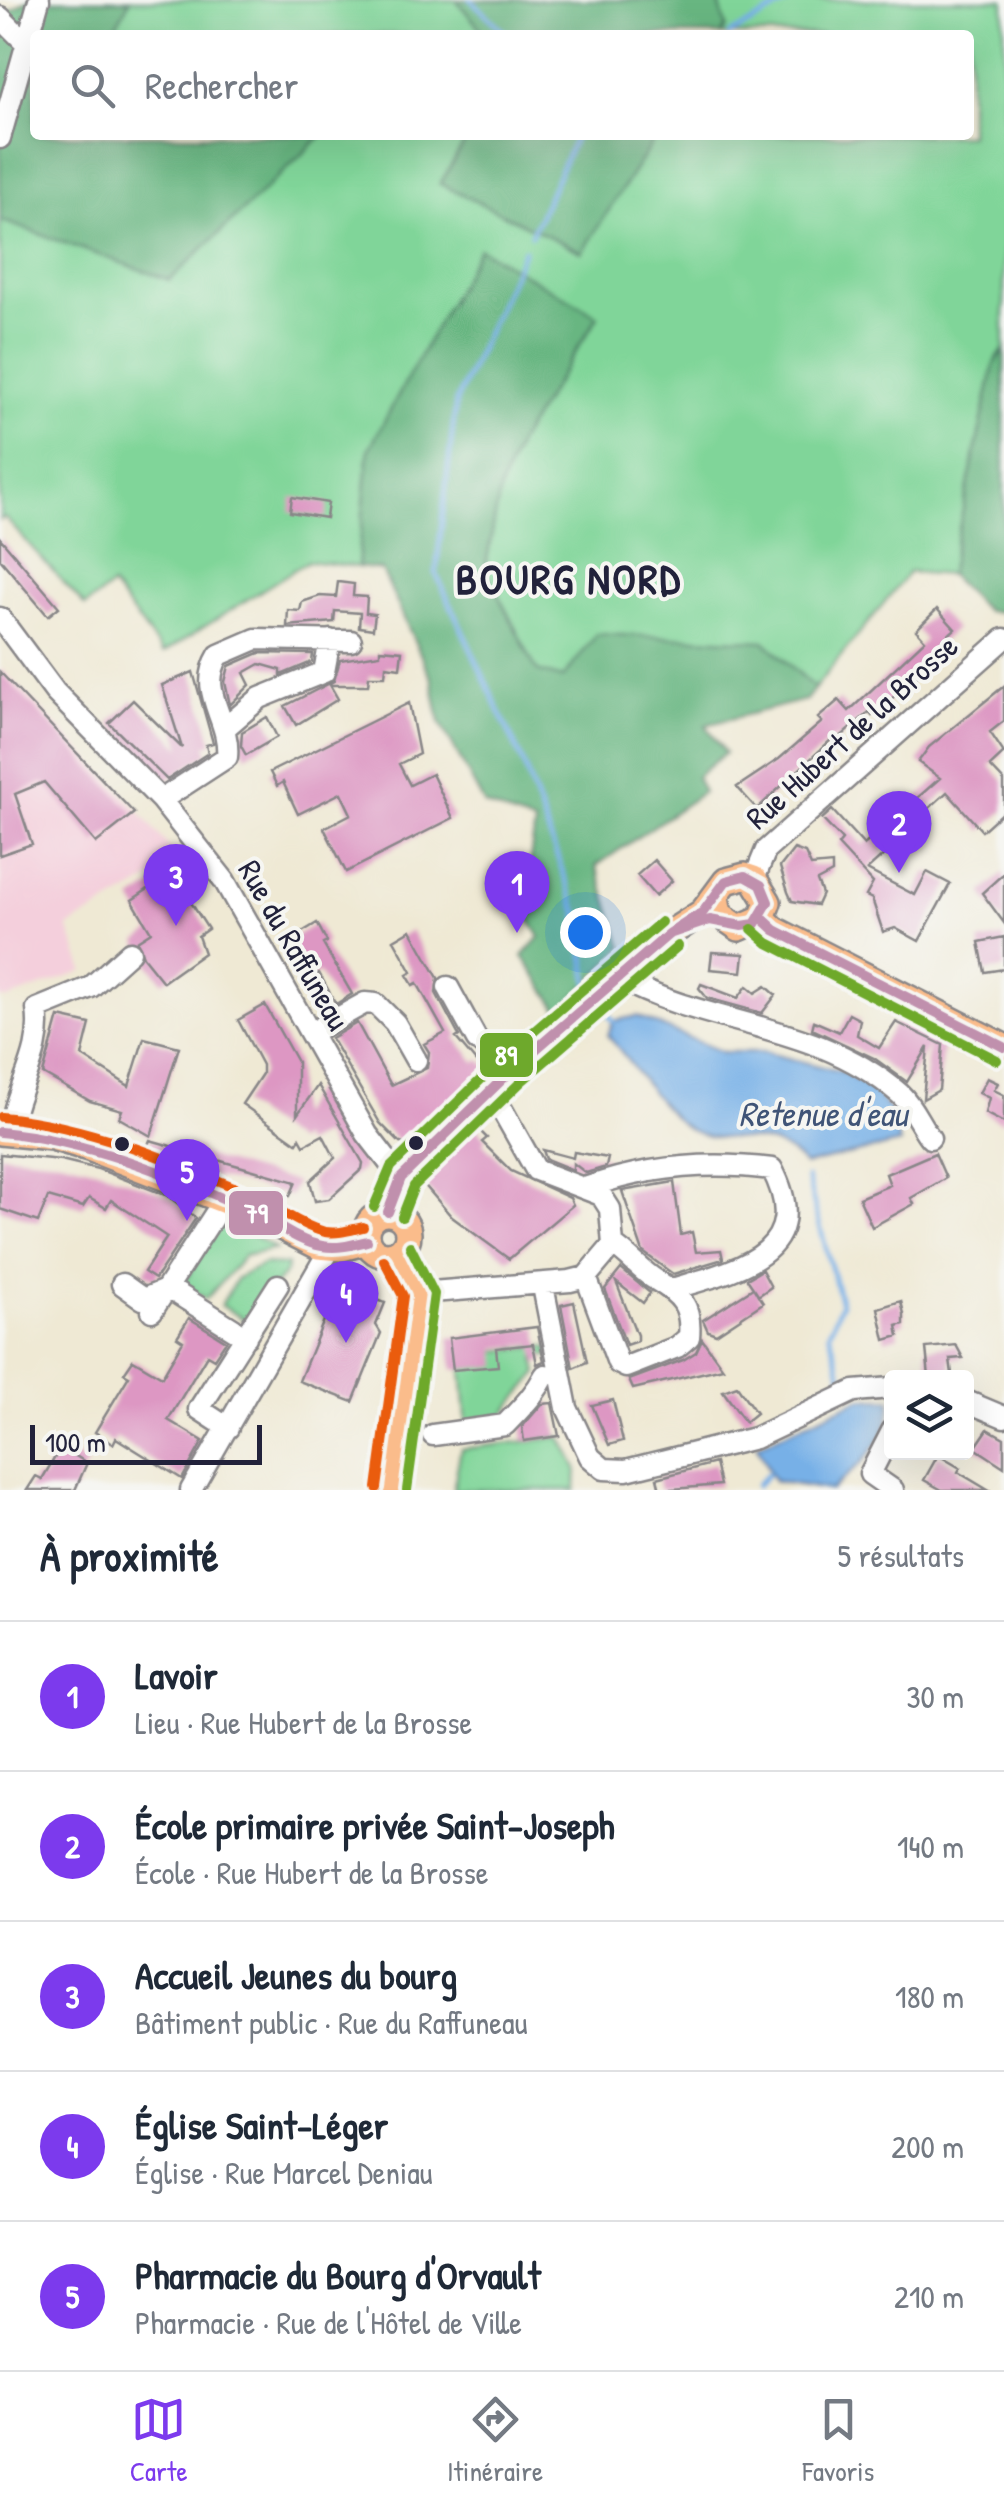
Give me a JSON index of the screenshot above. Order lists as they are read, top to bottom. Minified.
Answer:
{"streets":{"street":["Rue Hubert de la Brosse","Rue du Raffuneau"]},"districts":["BOURG NORD"],"water":["Retenue d'eau"],"lines":["transit line 79","transit line 89"],"scale_bar":"100 m","page":{"search":"Rechercher","pins":["2","3","1","5","4"],"scale":"100 m","heading":["À proximité","5 résultats"],"list":[{"mark":"1","name":"Lavoir","note":"Lieu · Rue Hubert de la Brosse","value":"30 m"},{"mark":"2","name":"École primaire privée Saint-Joseph","note":"École · Rue Hubert de la Brosse","value":"140 m"},{"mark":"3","name":"Accueil Jeunes du bourg","note":"Bâtiment public · Rue du Raffuneau","value":"180 m"},{"mark":"4","name":"Église Saint-Léger","note":"Église · Rue Marcel Deniau","value":"200 m"},{"mark":"5","name":"Pharmacie du Bourg d'Orvault","note":"Pharmacie · Rue de l'Hôtel de Ville","value":"210 m"}],"nav":["Carte","Itinéraire","Favoris"]}}
